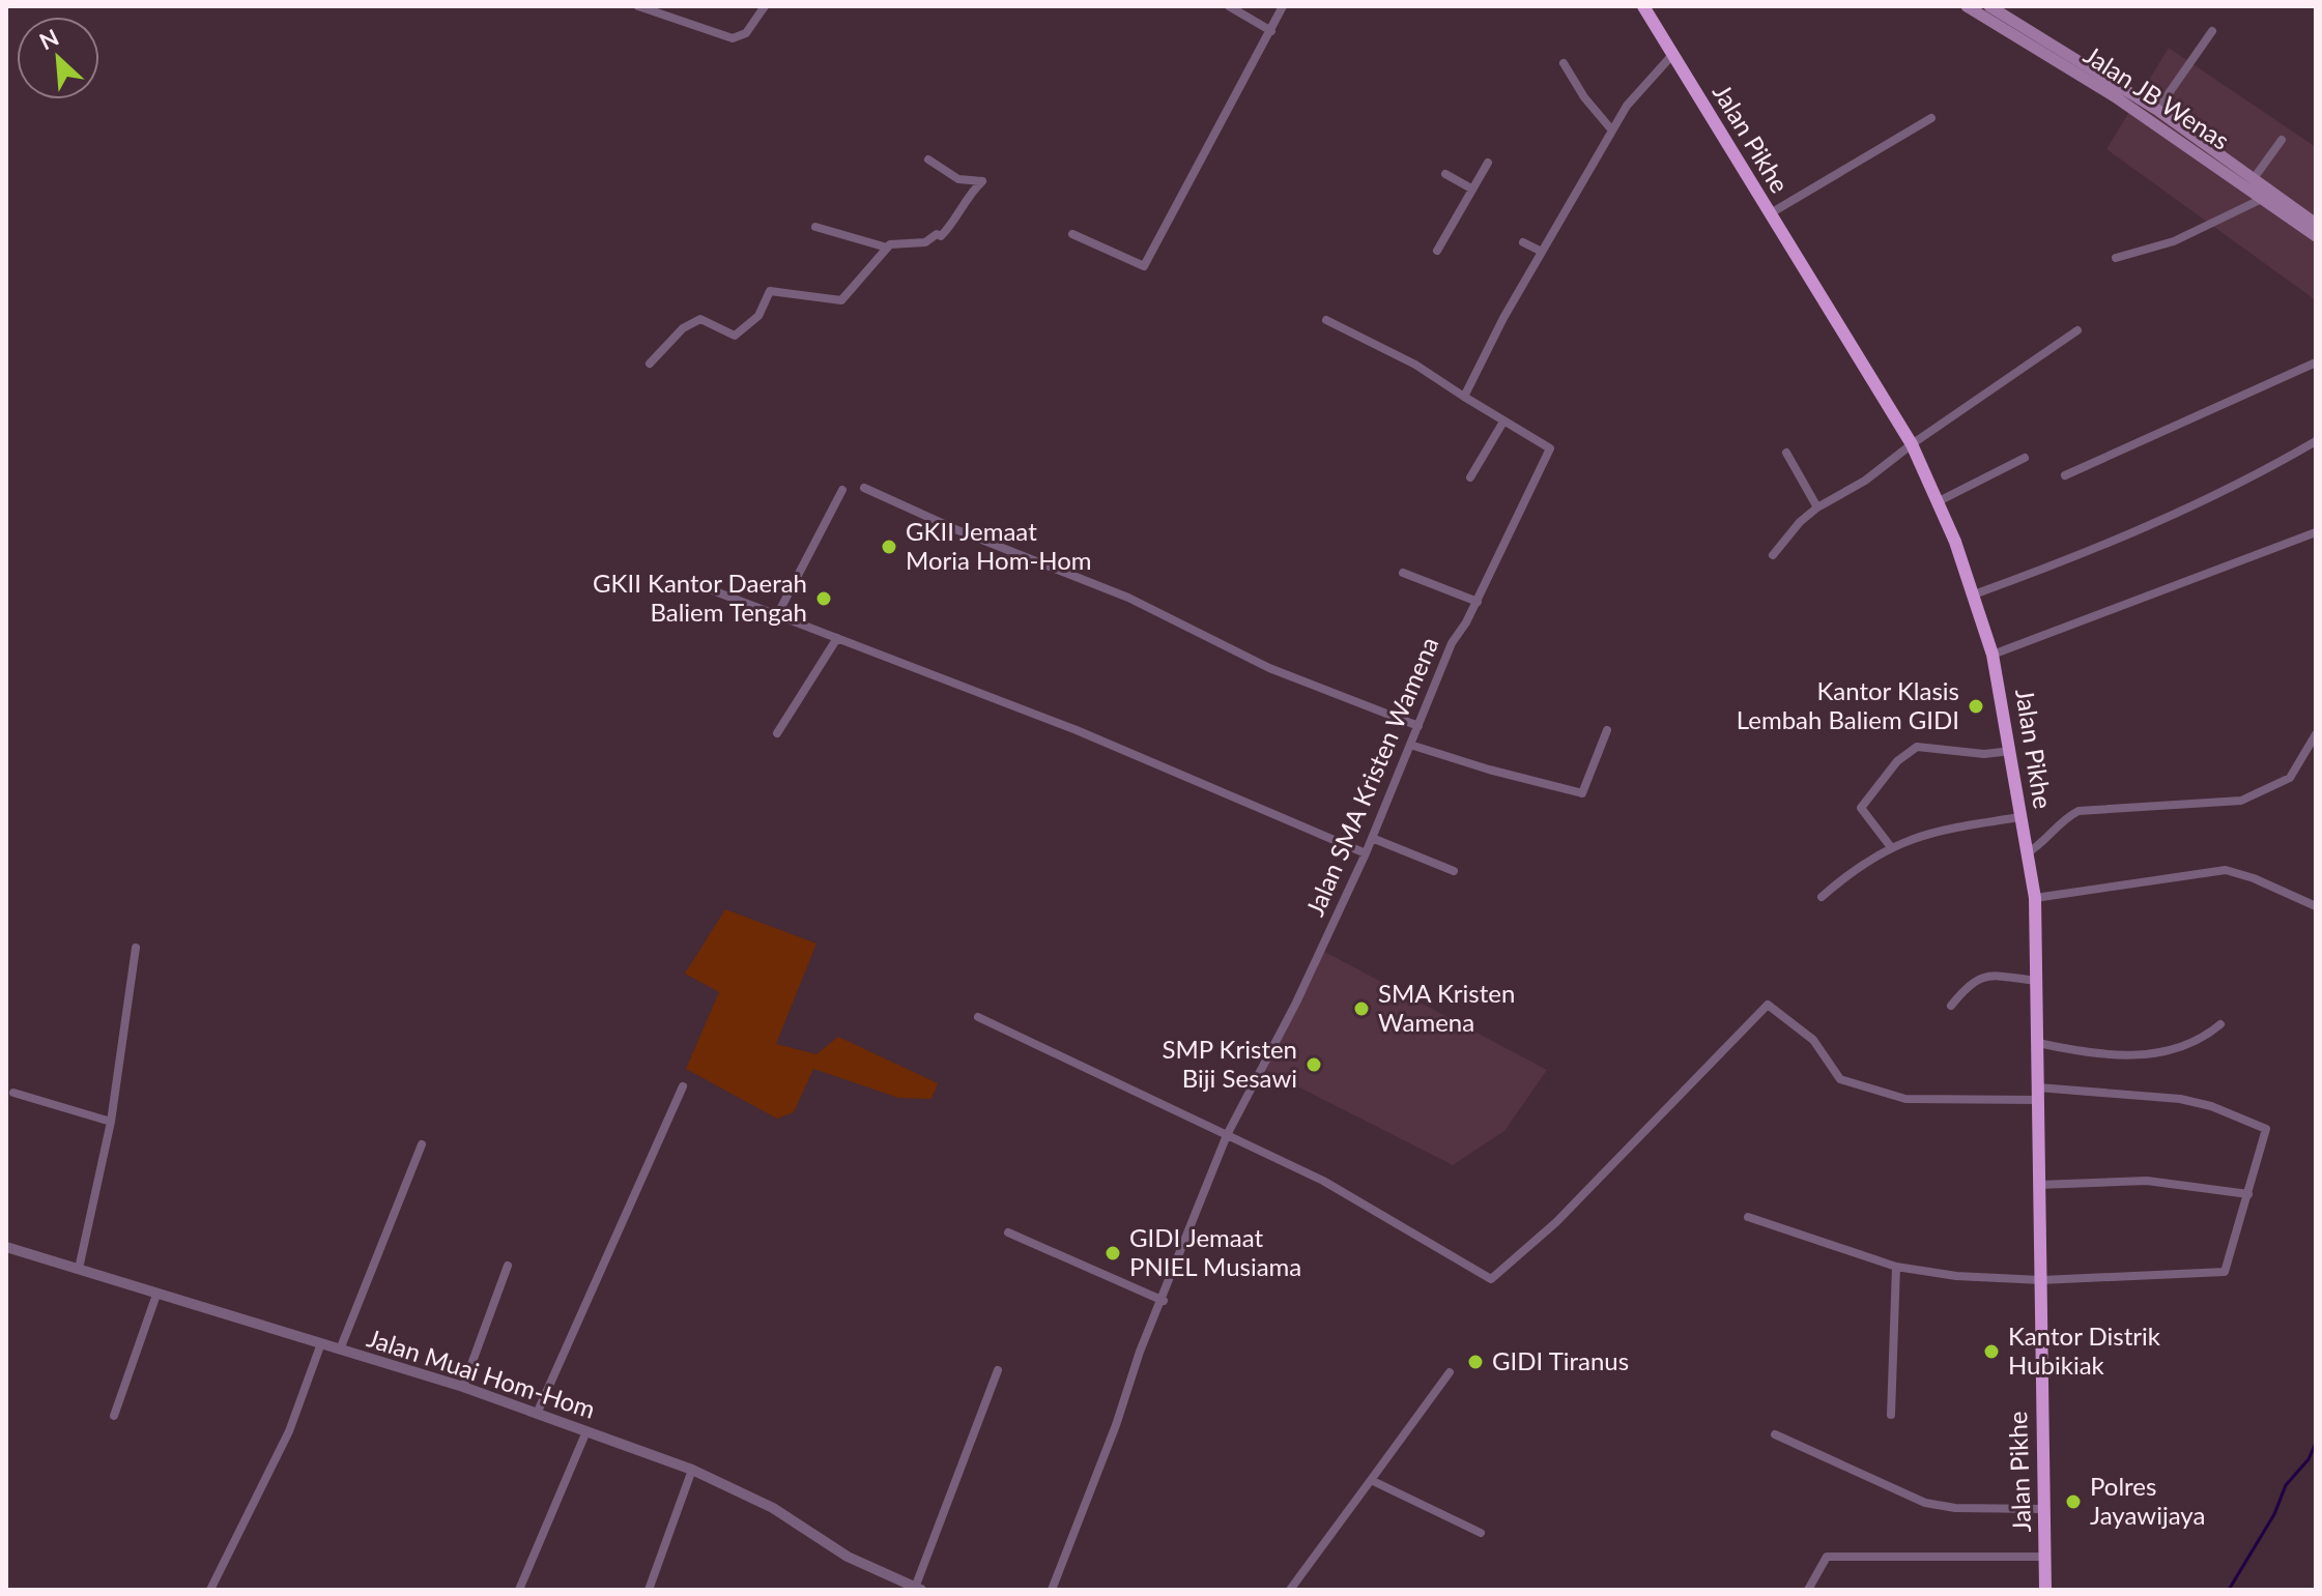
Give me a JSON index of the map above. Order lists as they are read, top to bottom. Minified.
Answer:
{"streets":{"highway":["Jalan Pikhe"],"main road":["Jalan JB Wenas"],"street":["Jalan SMA Kristen Wamena","Jalan Muai Hom-Hom"]},"places":["GKII Jemaat Moria Hom-Hom","GKII Kantor Daerah Baliem Tengah","Kantor Klasis Lembah Baliem GIDI","SMA Kristen Wamena","SMP Kristen Biji Sesawi","GIDI Jemaat PNIEL Musiama","Kantor Distrik Hubikiak","GIDI Tiranus","Polres Jayawijaya"],"north":"top left"}
